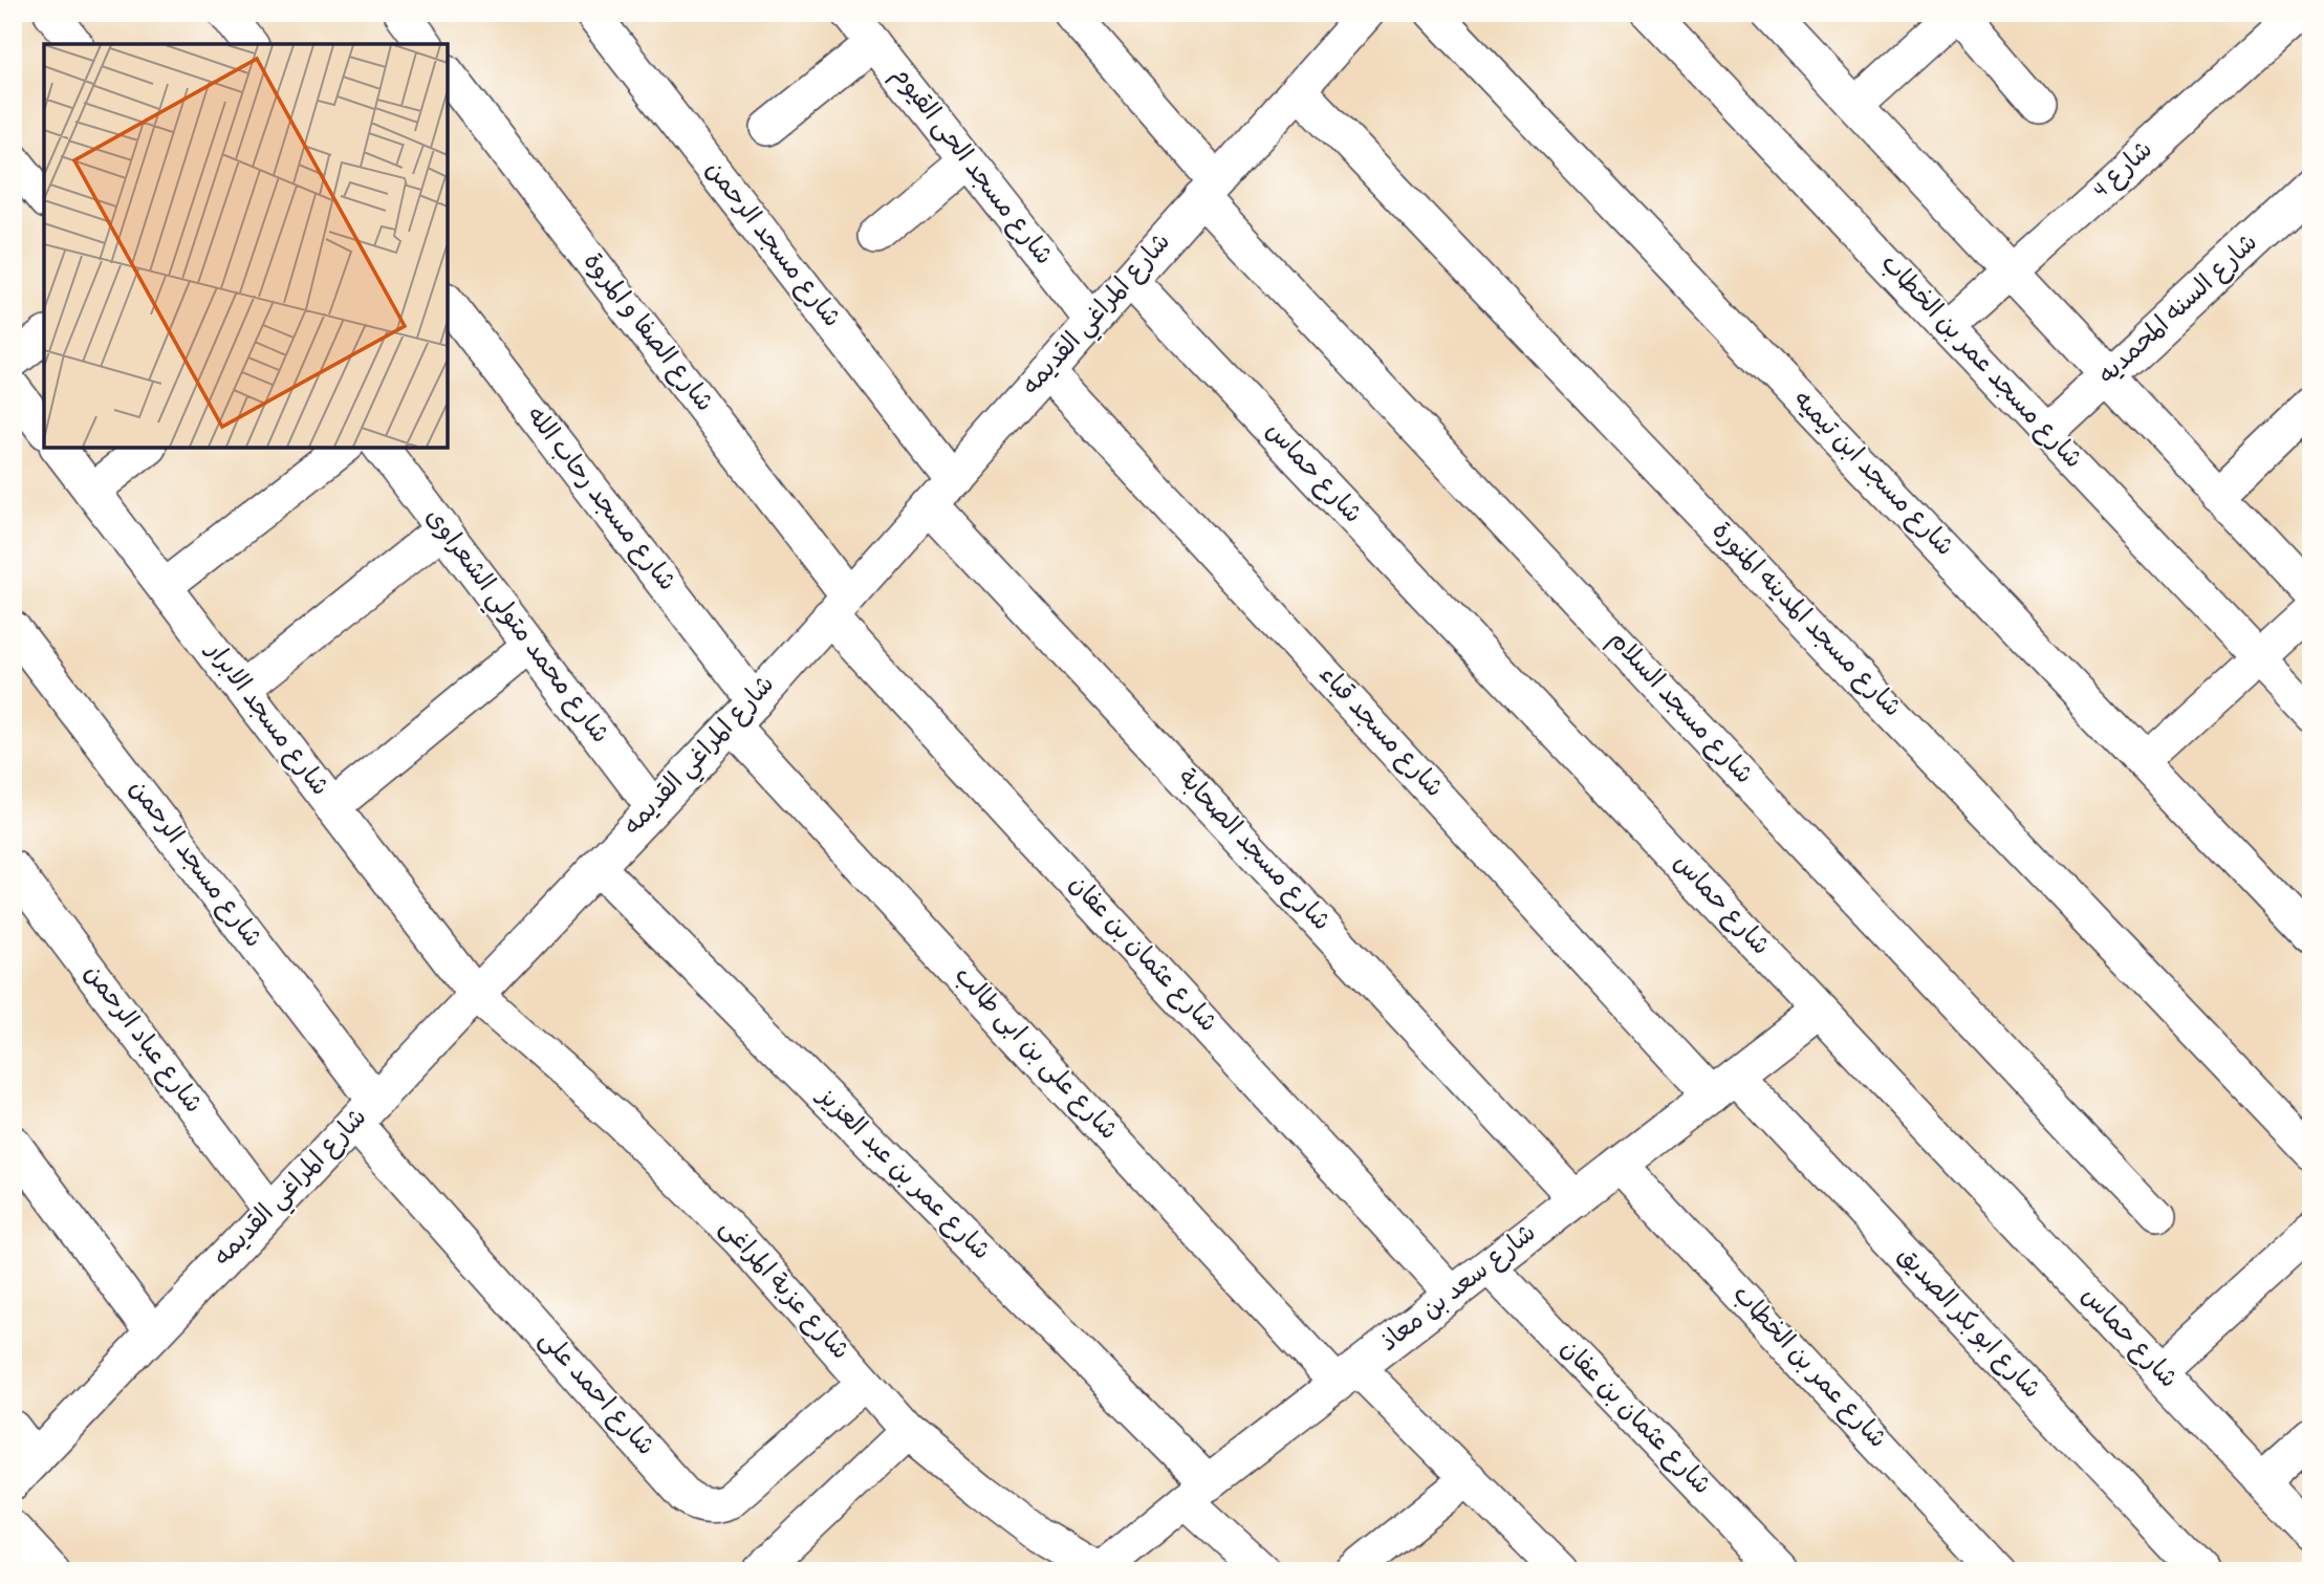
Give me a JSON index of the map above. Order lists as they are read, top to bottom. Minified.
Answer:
{"streets":{"street":["شارع مسجد الحى القيوم","شارع 4","شارع مسجد الرحمن","شارع السنه المحمديه","شارع المراغي القديمه","شارع الصفا و المروة","شارع مسجد عمر بن الخطاب","شارع حماس","شارع مسجد ابن تيميه","شارع مسجد رحاب الله","شارع مسجد المدينه المنورة","شارع محمد متولي الشعراوى","شارع مسجد السلام","شارع مسجد الابرار","شارع مسجد قباء","شارع مسجد الصحابة","شارع عثمان بن عفان","شارع عباد الرحمن","شارع على بن ابى طالب","شارع عمر بن عبد العزيز","شارع سعد بن معاذ","شارع عزبة المراغى","شارع ابو بكر الصديق","شارع عمر بن الخطاب","شارع احمد على"]},"crossings":[["شارع مسجد الحى القيوم","شارع المراغي القديمه"],["شارع 4","شارع مسجد عمر بن الخطاب"],["شارع مسجد الرحمن","شارع المراغي القديمه"],["شارع مسجد الرحمن","شارع احمد على"],["شارع السنه المحمديه","شارع مسجد عمر بن الخطاب"],["شارع المراغي القديمه","شارع الصفا و المروة"],["شارع المراغي القديمه","شارع حماس"],["شارع المراغي القديمه","شارع مسجد رحاب الله"],["شارع المراغي القديمه","شارع مسجد المدينه المنورة"],["شارع المراغي القديمه","شارع محمد متولي الشعراوى"],["شارع المراغي القديمه","شارع مسجد السلام"],["شارع المراغي القديمه","شارع مسجد الابرار"],["شارع المراغي القديمه","شارع مسجد قباء"],["شارع المراغي القديمه","شارع مسجد الصحابة"],["شارع المراغي القديمه","شارع عثمان بن عفان"],["شارع المراغي القديمه","شارع عباد الرحمن"],["شارع المراغي القديمه","شارع على بن ابى طالب"],["شارع المراغي القديمه","شارع عمر بن عبد العزيز"],["شارع المراغي القديمه","شارع عزبة المراغى"],["شارع المراغي القديمه","شارع احمد على"],["شارع الصفا و المروة","شارع عثمان بن عفان"],["شارع حماس","شارع سعد بن معاذ"],["شارع مسجد رحاب الله","شارع على بن ابى طالب"],["شارع مسجد الابرار","شارع عزبة المراغى"],["شارع مسجد قباء","شارع سعد بن معاذ"],["شارع مسجد قباء","شارع ابو بكر الصديق"],["شارع مسجد الصحابة","شارع سعد بن معاذ"],["شارع عثمان بن عفان","شارع سعد بن معاذ"],["شارع على بن ابى طالب","شارع سعد بن معاذ"],["شارع عمر بن عبد العزيز","شارع سعد بن معاذ"],["شارع سعد بن معاذ","شارع عزبة المراغى"],["شارع سعد بن معاذ","شارع ابو بكر الصديق"],["شارع سعد بن معاذ","شارع عمر بن الخطاب"],["شارع عزبة المراغى","شارع احمد على"]]}
